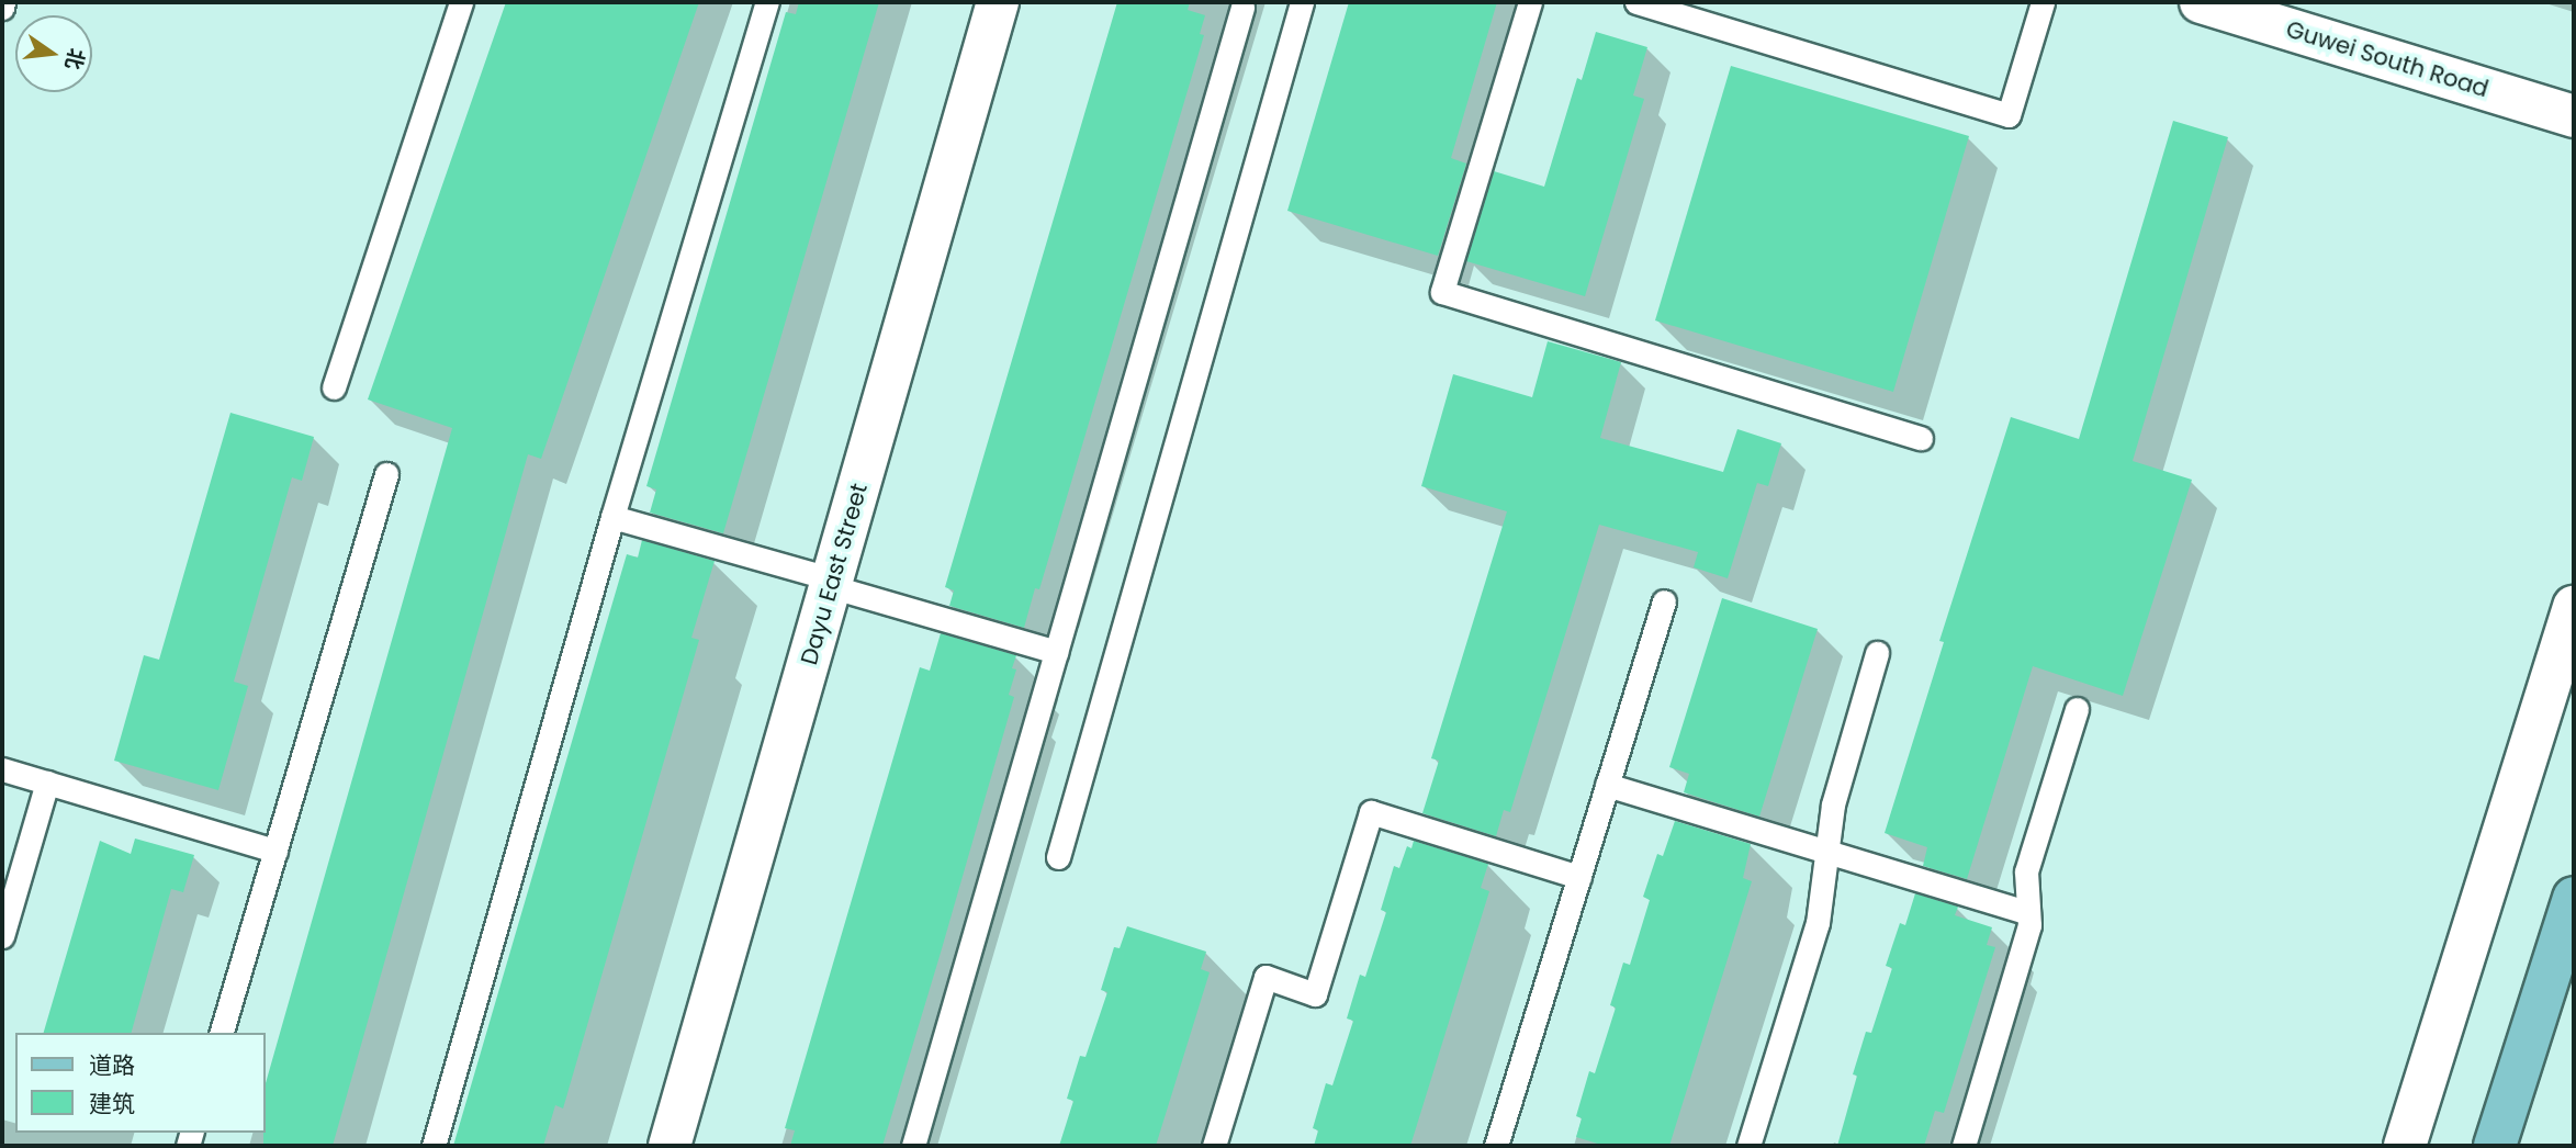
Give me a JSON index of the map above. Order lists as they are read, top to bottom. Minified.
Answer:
{"streets":{"street":["Guwei South Road","Dayu East Street"]},"legend":["道路","建筑"],"north":"right"}
